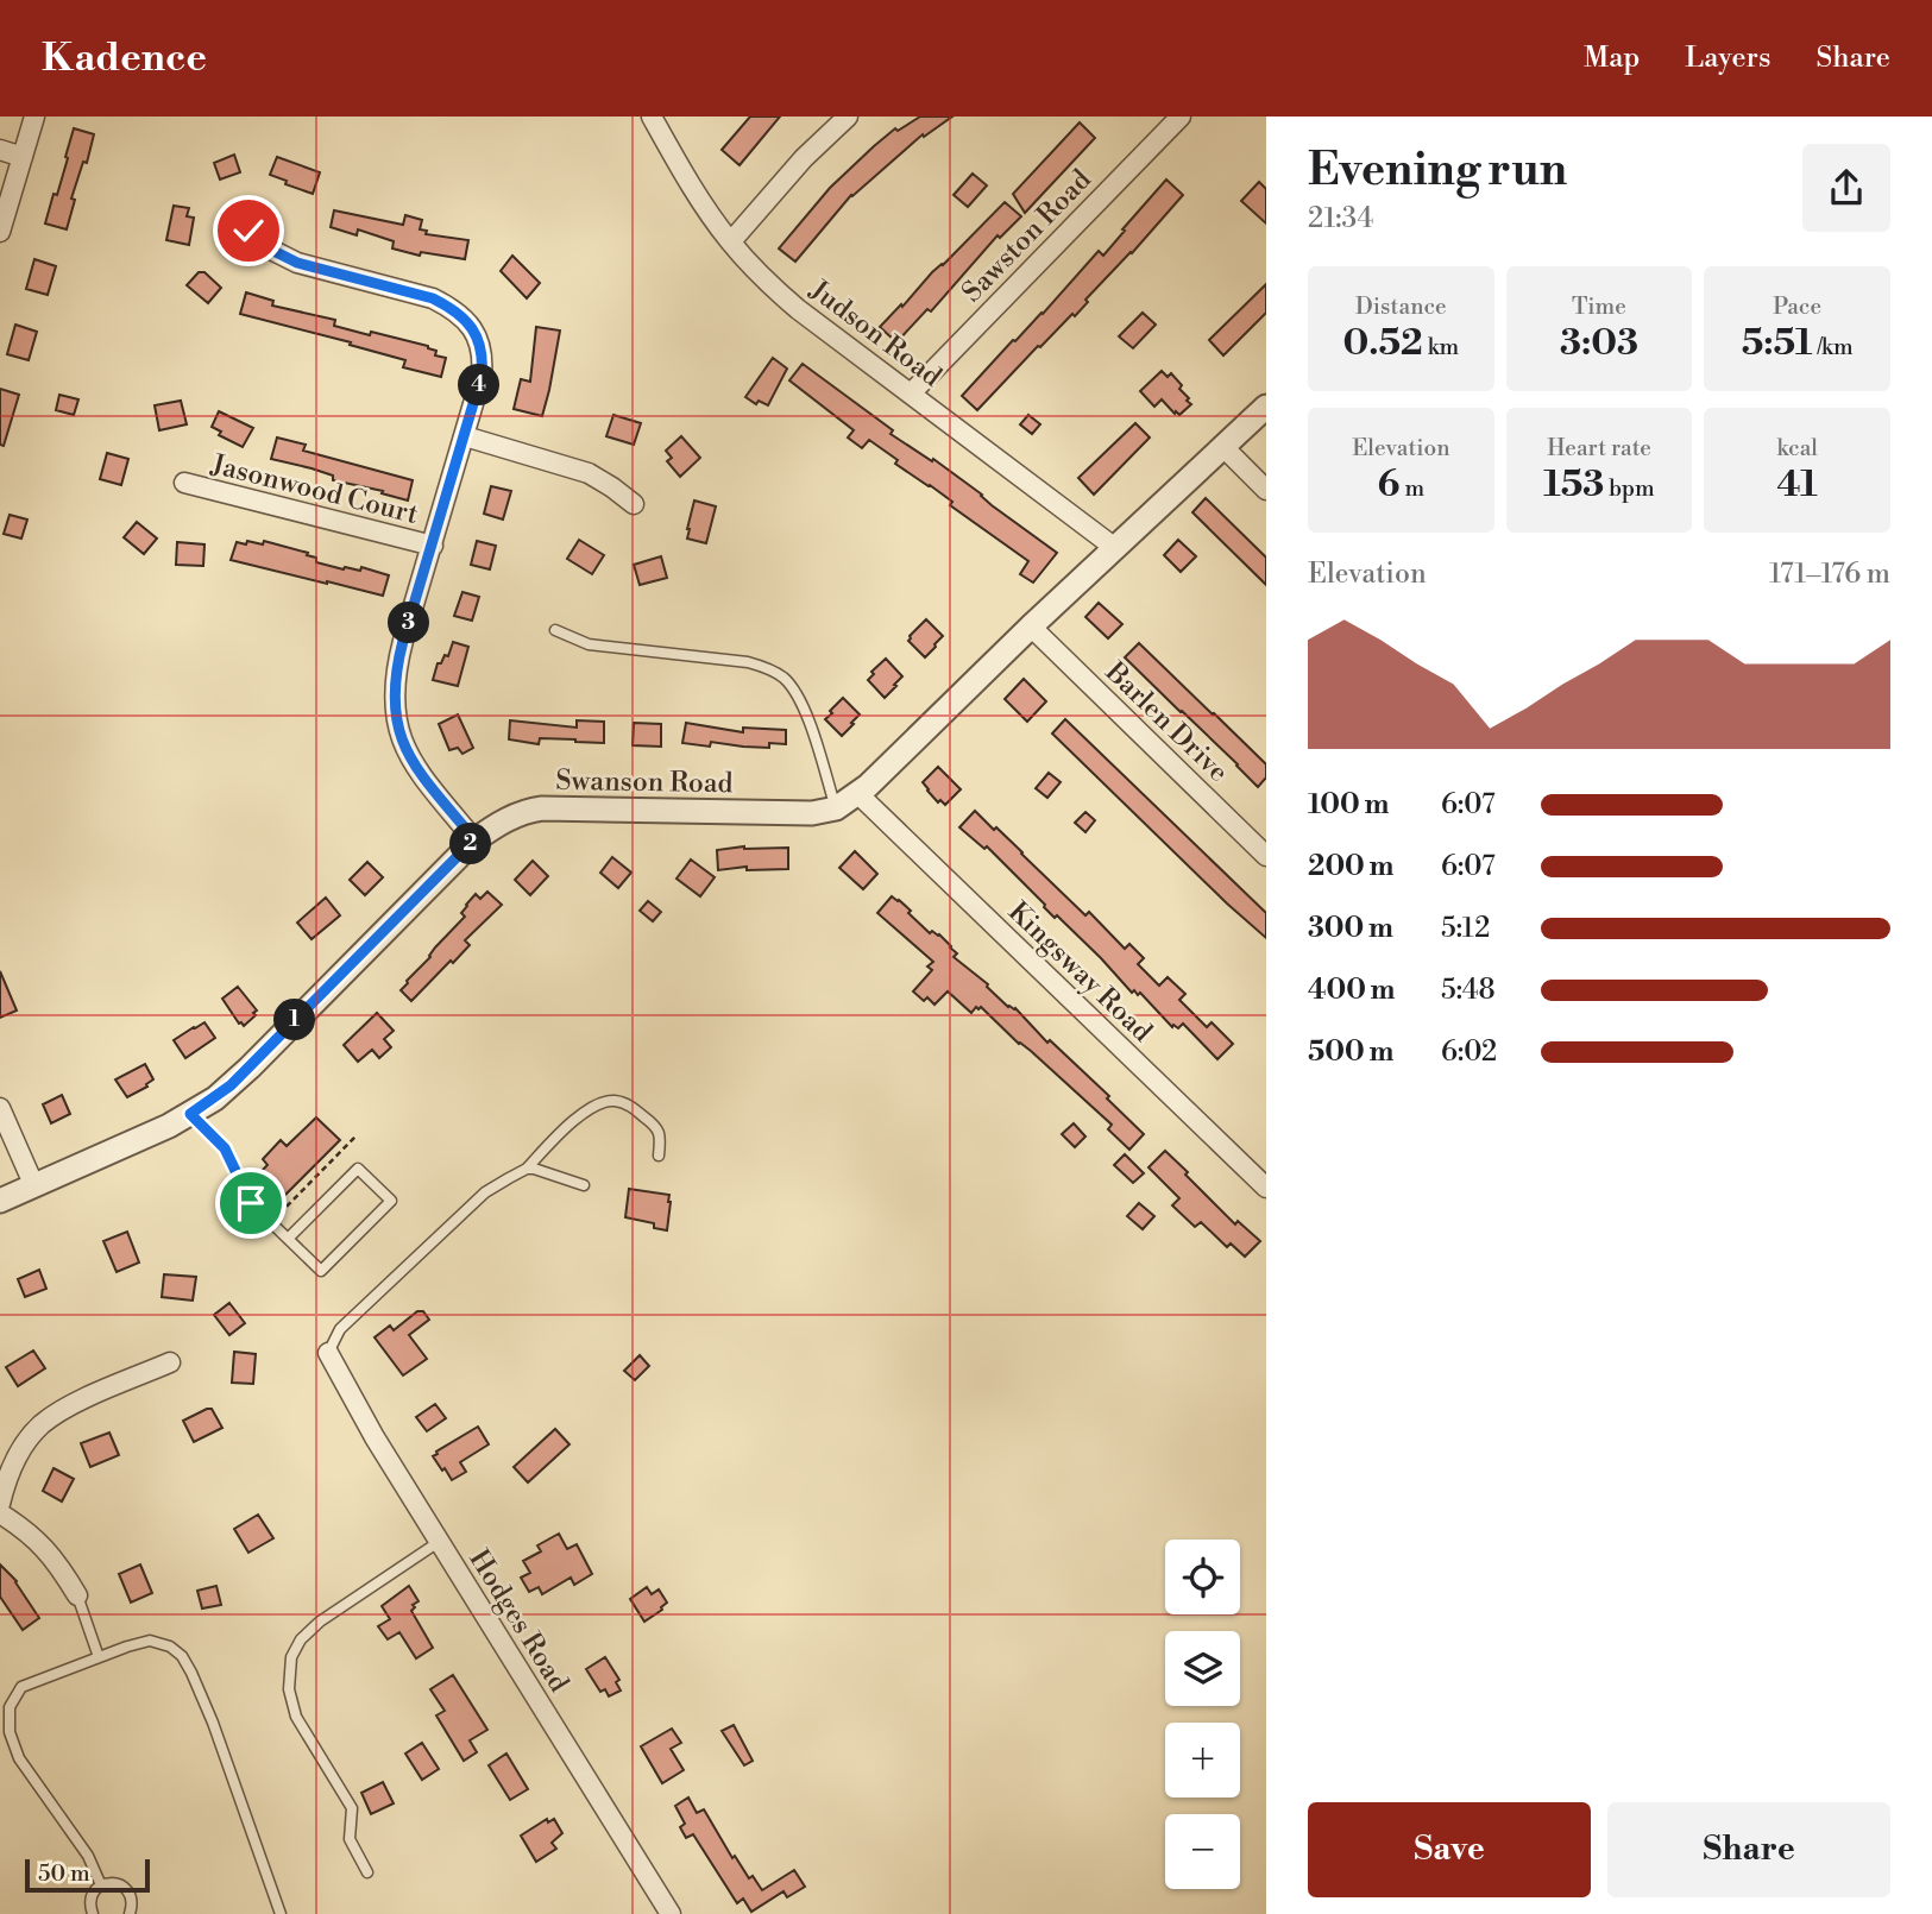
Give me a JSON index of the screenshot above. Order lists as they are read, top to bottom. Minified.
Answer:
{"streets":{"street":["Sawston Road","Judson Road","Jasonwood Court","Barlen Drive","Swanson Road","Kingsway Road","Hodges Road"]},"crossings":[["Sawston Road","Judson Road"],["Judson Road","Swanson Road"],["Barlen Drive","Swanson Road"],["Swanson Road","Kingsway Road"]],"scale_bar":"50 m","page":{"header":"Kadence","nav":["Map","Layers","Share"],"heading":["Evening run","21:34"],"stats":[["Distance","0.52 km"],["Time","3:03"],["Pace","5:51 /km"],["Elevation","6 m"],["Heart rate","153 bpm"],["kcal","41"]],"pins":["4","3","2","1"],"chart":["Elevation","171–176 m"],"list":[{"name":"100 m","note":"6:07"},{"name":"200 m","note":"6:07"},{"name":"300 m","note":"5:12"},{"name":"400 m","note":"5:48"},{"name":"500 m","note":"6:02"}],"map_buttons":["+","−"],"buttons":["Save","Share"],"scale":"50 m"}}
